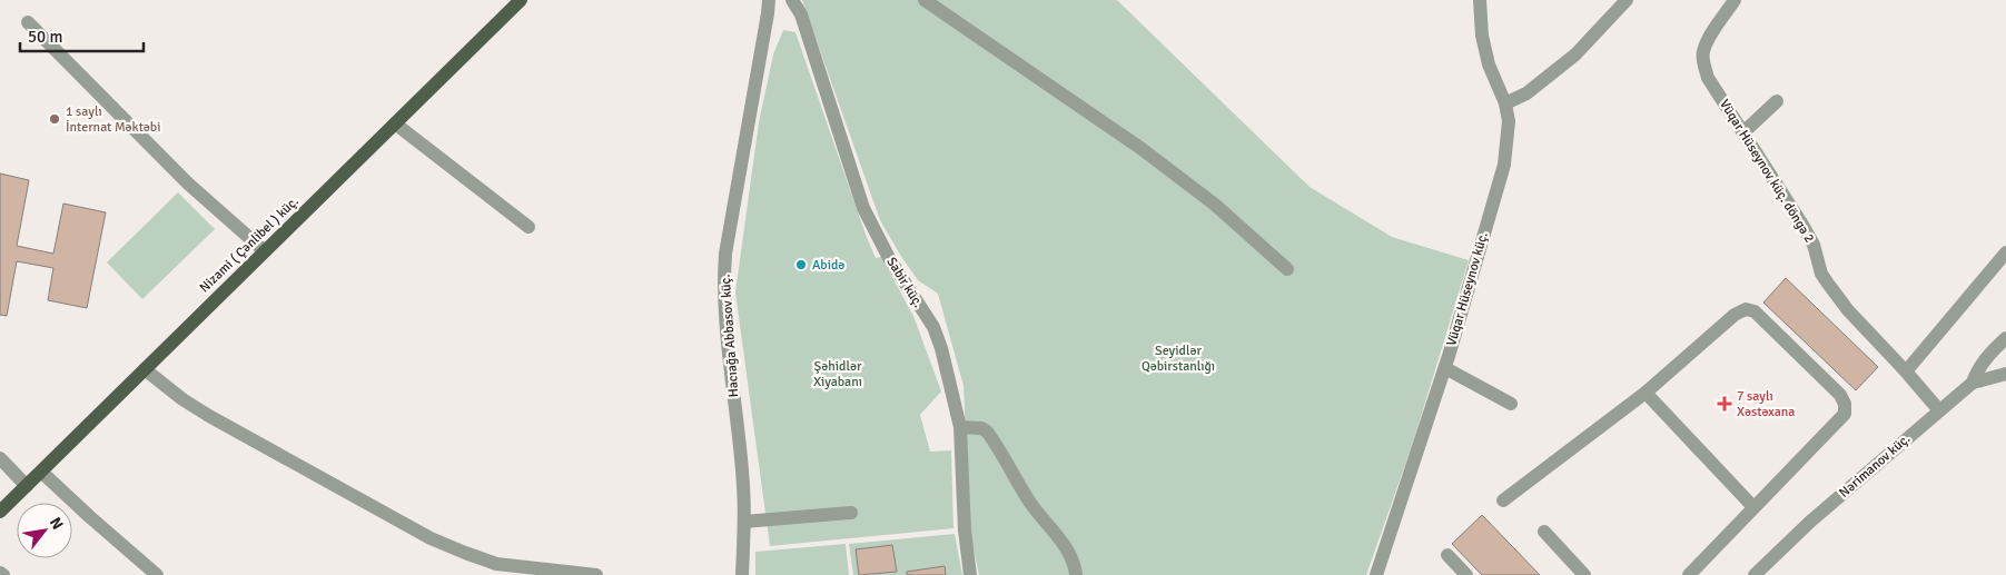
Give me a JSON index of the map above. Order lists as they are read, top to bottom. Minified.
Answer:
{"streets":{"main road":["Nizami ( Çənlibel ) küç."],"street":["Vüqar Hüseynov küç. döngə 2","Sabir küç.","Vüqar Hüseynov küç.","Hacıağa Abbasov küç.","Nərimanov küç."]},"crossings":[["Vüqar Hüseynov küç. döngə 2","Nərimanov küç."]],"parks":["Seyidlər Qəbirstanlığı","Şəhidlər Xiyabanı"],"places":{"other":["1 saylı İnternat Məktəbi","Abidə"],"health":["7 saylı Xəstəxana"]},"scale_bar":"50 m","north":"top right"}
